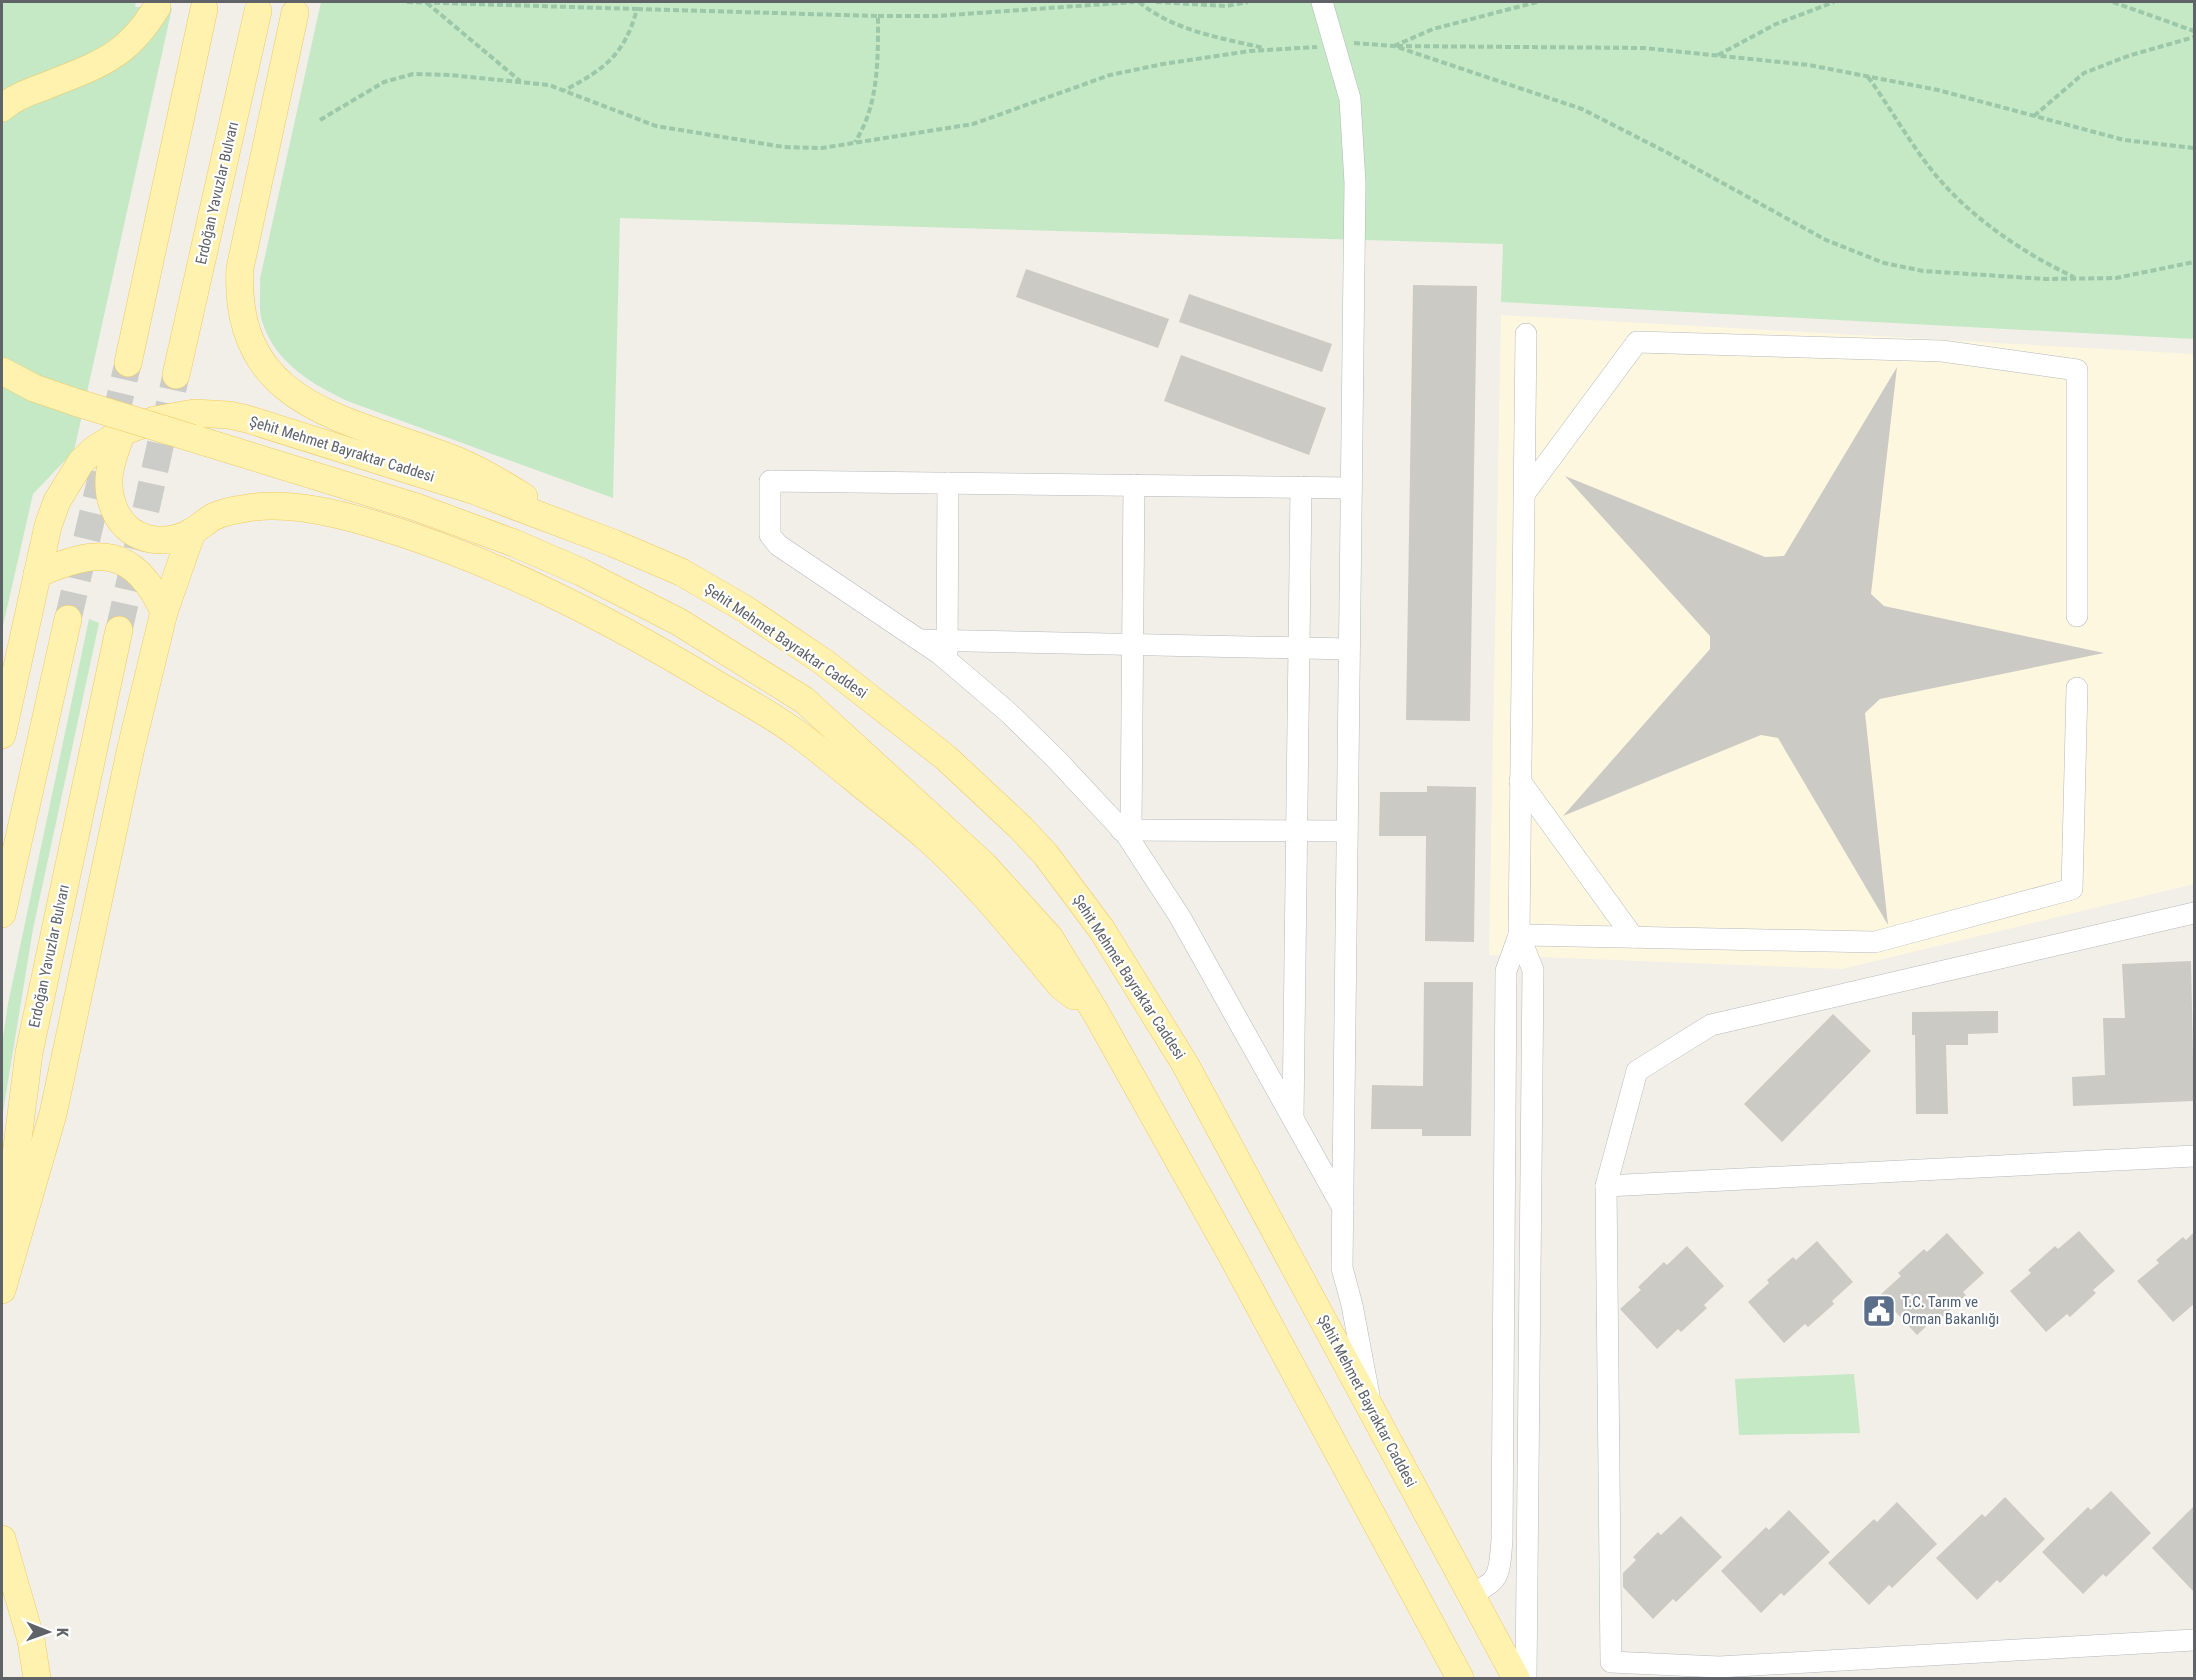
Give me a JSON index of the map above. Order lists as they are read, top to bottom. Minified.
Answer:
{"streets":{"main road":["Erdoğan Yavuzlar Bulvarı","Şehit Mehmet Bayraktar Caddesi"]},"places":{"public building":["T.C. Tarım ve Orman Bakanlığı"]},"north":"right"}
